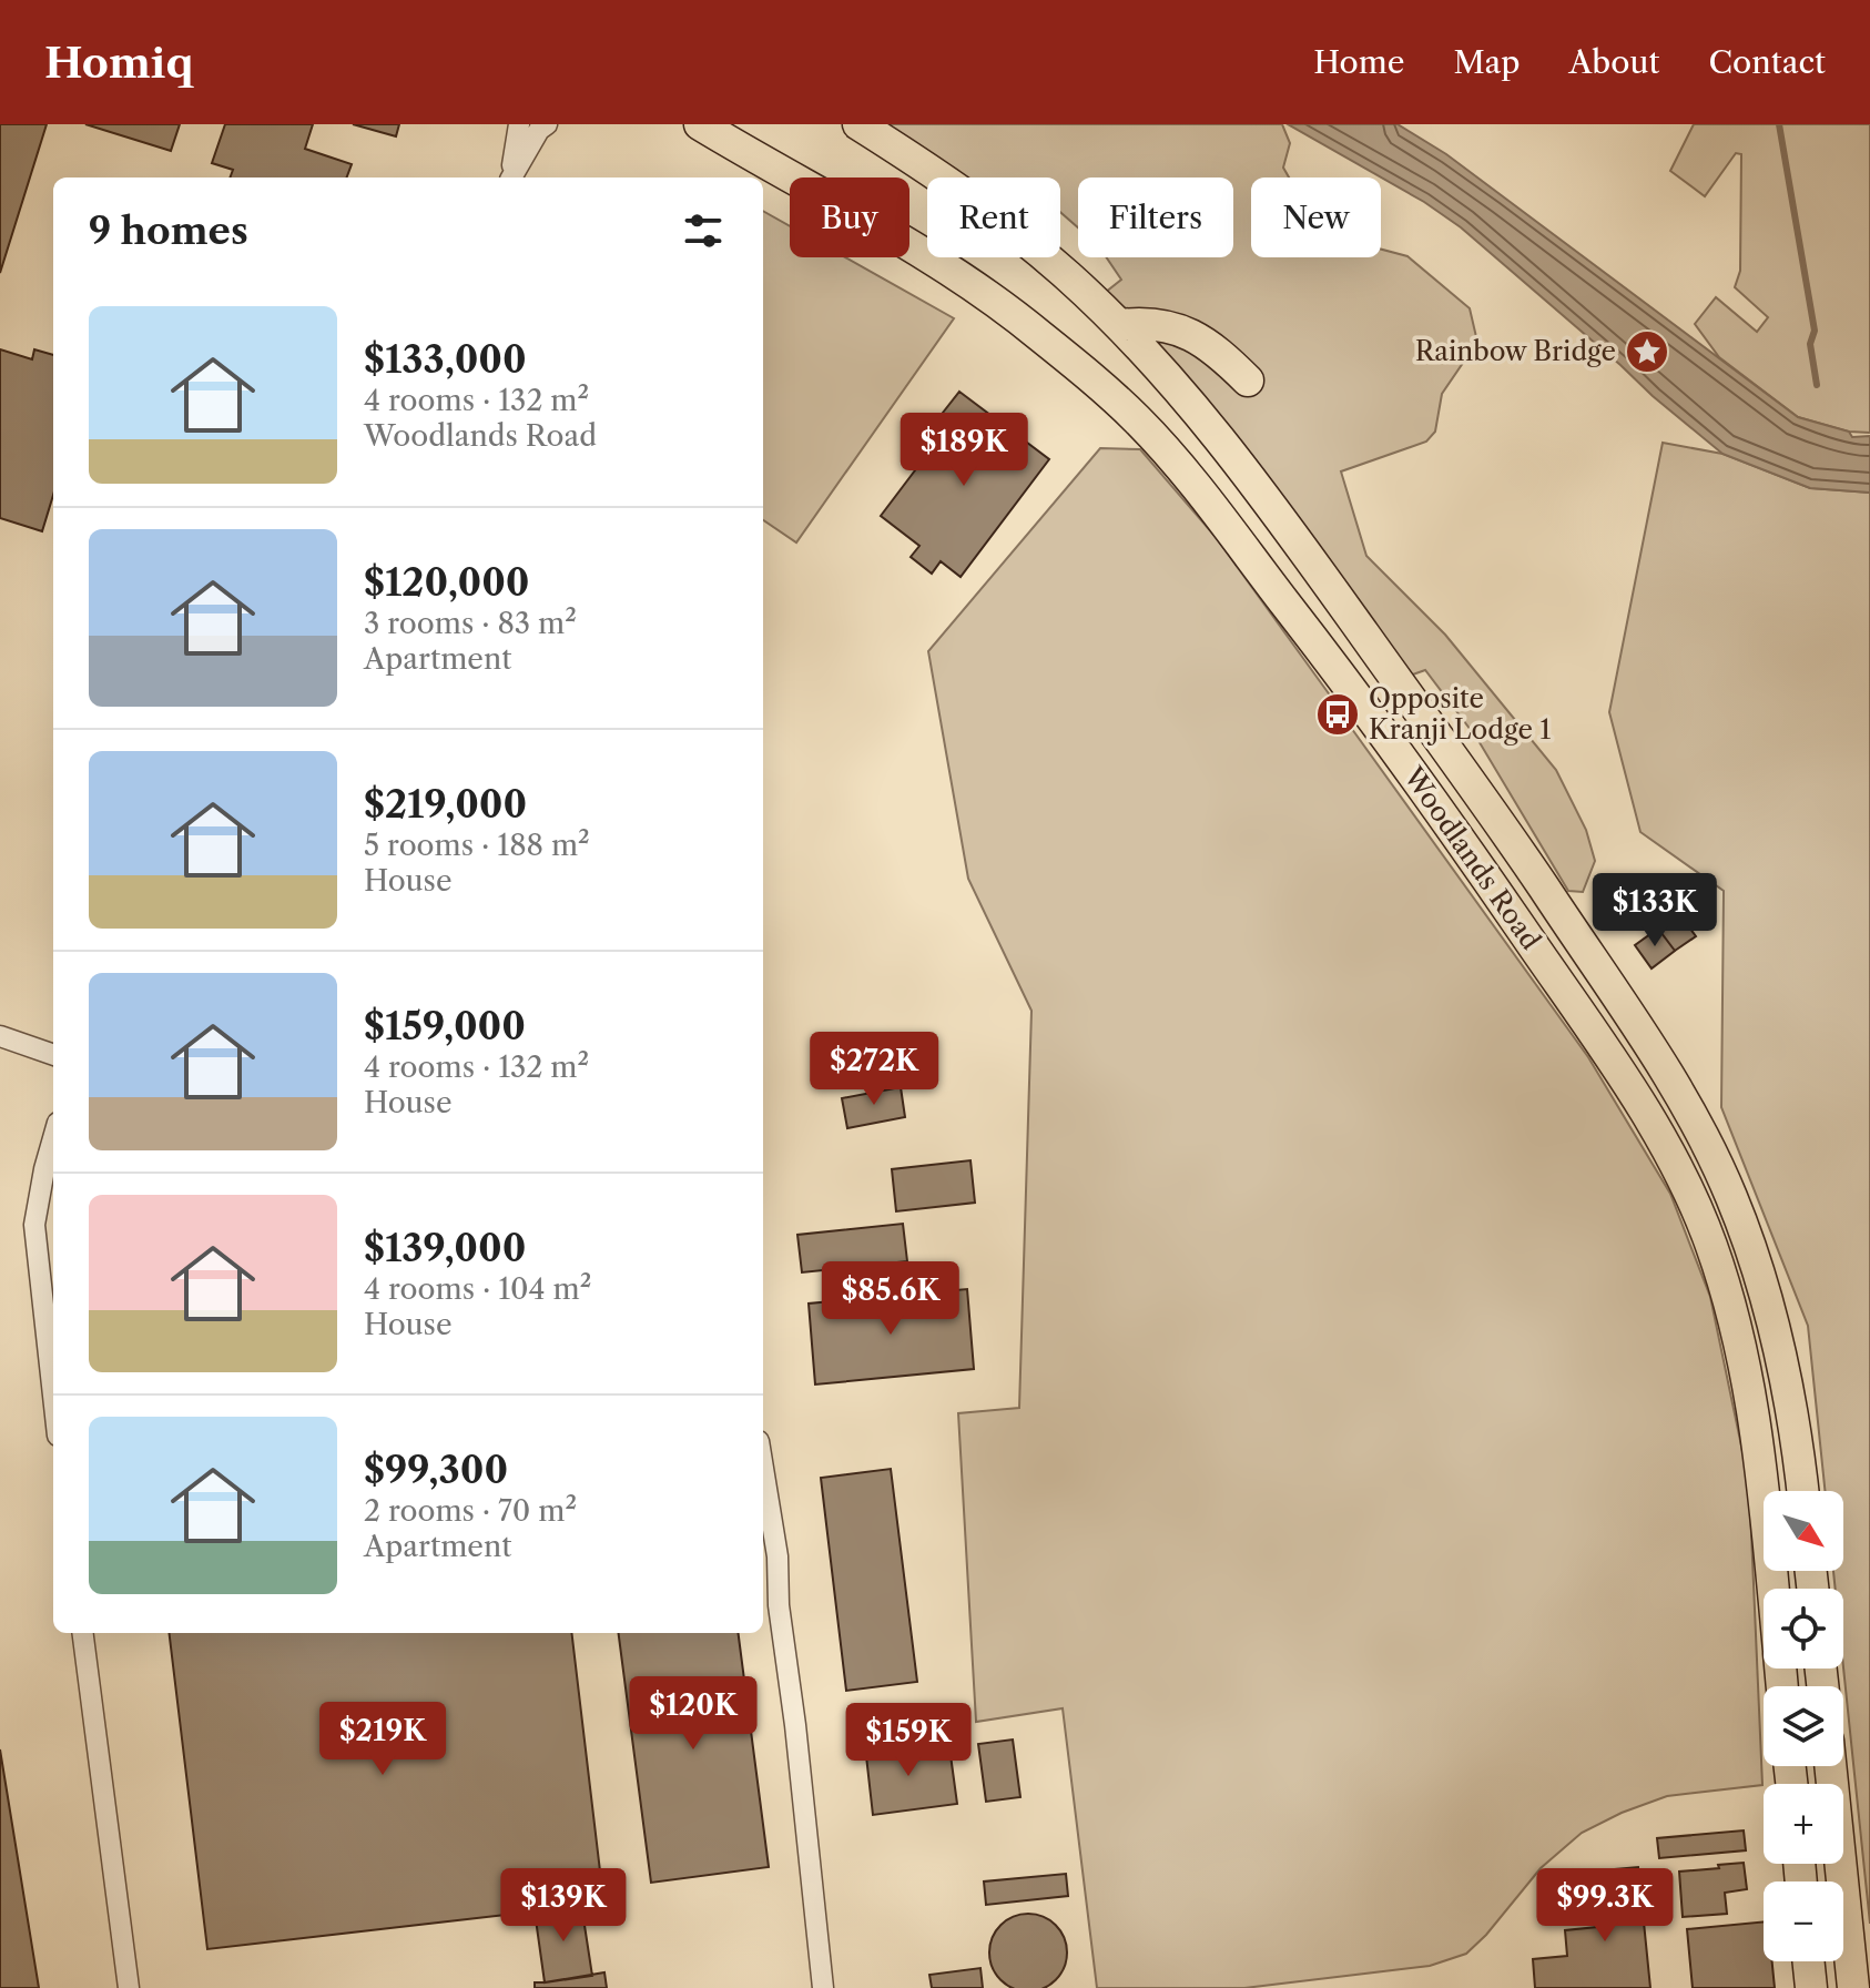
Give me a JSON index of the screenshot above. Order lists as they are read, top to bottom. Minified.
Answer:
{"streets":{"main road":["Woodlands Road"]},"places":{"place":["Rainbow Bridge"],"bus stop":["Opposite Kranji Lodge 1"]},"north":"bottom right","page":{"header":"Homiq","nav":["Home","Map","About","Contact"],"chip":["Buy","Rent","Filters","New"],"heading":"9 homes","list":[{"name":"$133,000","note":"4 rooms · 132 m² · Woodlands Road"},{"name":"$120,000","note":"3 rooms · 83 m² · Apartment"},{"name":"$219,000","note":"5 rooms · 188 m² · House"},{"name":"$159,000","note":"4 rooms · 132 m² · House"},{"name":"$139,000","note":"4 rooms · 104 m² · House"},{"name":"$99,300","note":"2 rooms · 70 m² · Apartment"}],"price":["$189K","$133K","$272K","$85.6K","$120K","$219K","$159K","$139K","$99.3K"],"map_buttons":["+","−"]}}
